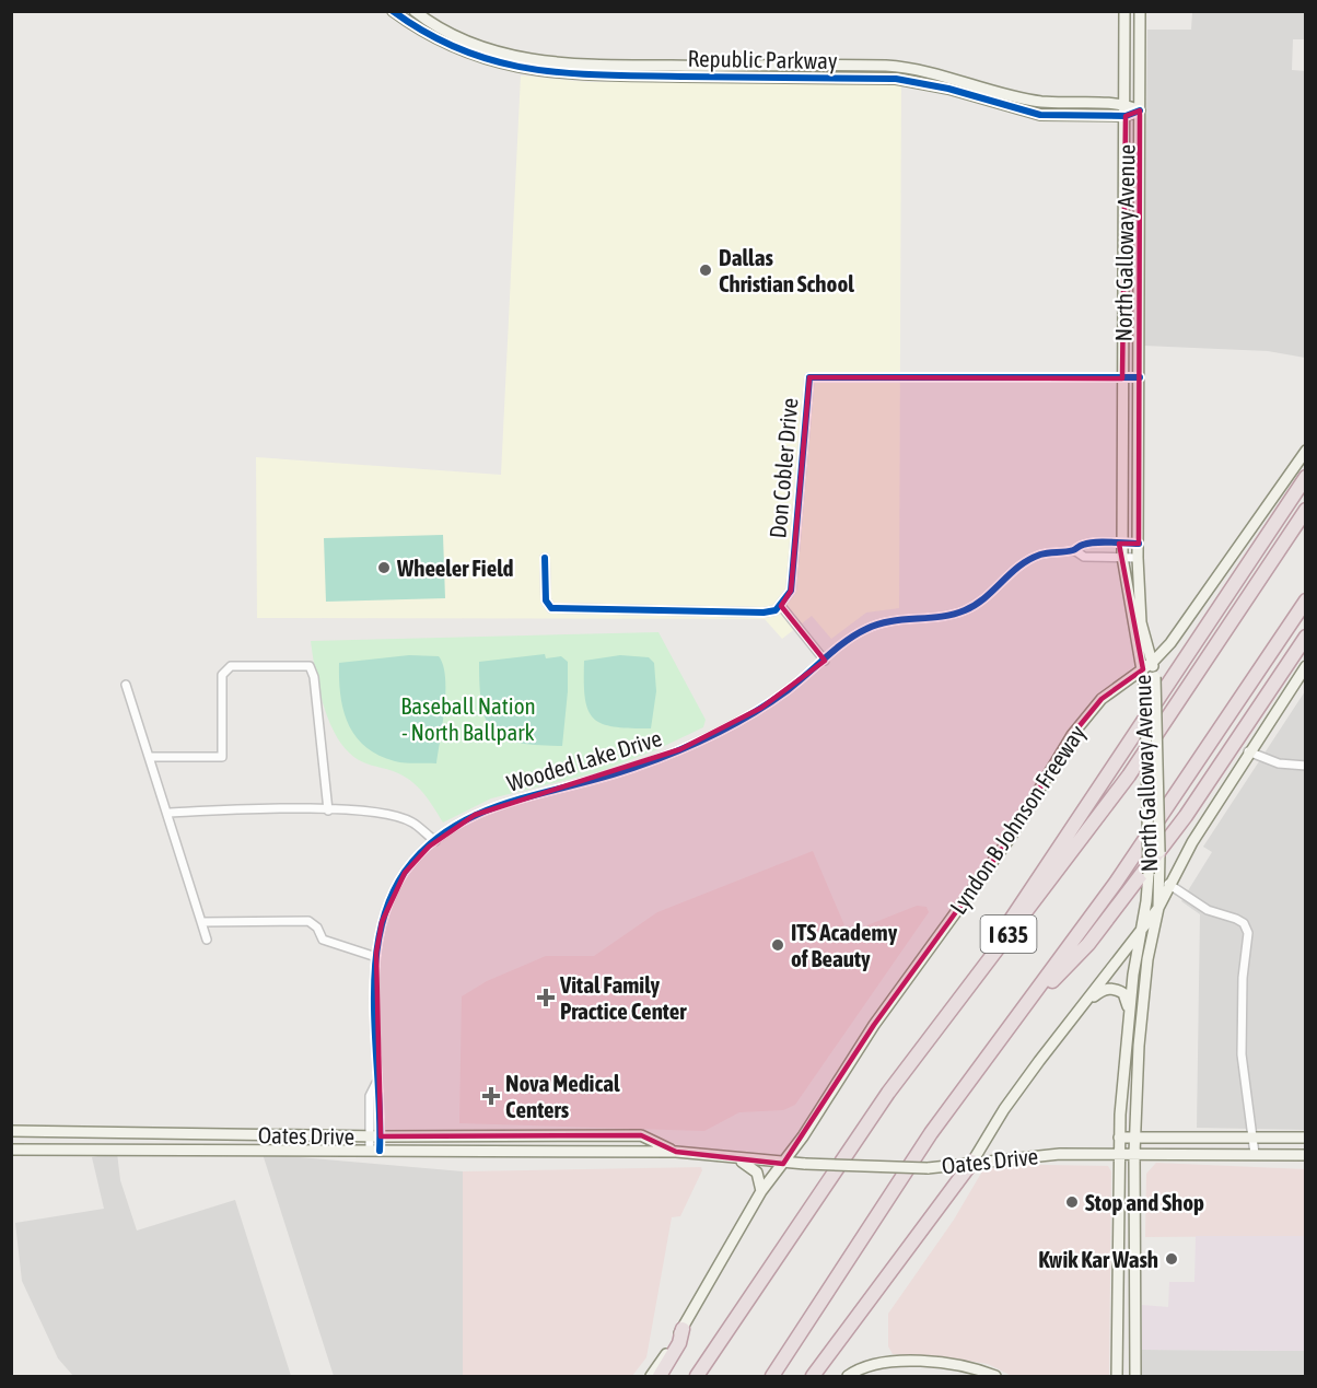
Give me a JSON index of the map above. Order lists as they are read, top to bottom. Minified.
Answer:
{"streets":{"highway":["I 635"],"main road":["Republic Parkway","North Galloway Avenue","Lyndon B Johnson Freeway","Oates Drive"],"street":["Don Cobler Drive","Wooded Lake Drive"]},"crossings":[["Republic Parkway","North Galloway Avenue"],["North Galloway Avenue","Don Cobler Drive"],["North Galloway Avenue","Wooded Lake Drive"],["North Galloway Avenue","Lyndon B Johnson Freeway"],["North Galloway Avenue","Oates Drive"],["Wooded Lake Drive","Oates Drive"],["Lyndon B Johnson Freeway","Oates Drive"]],"parks":["Baseball Nation - North Ballpark"],"places":{"other":["Dallas Christian School","Wheeler Field","ITS Academy of Beauty","Stop and Shop","Kwik Kar Wash"],"health":["Vital Family Practice Center","Nova Medical Centers"]}}
